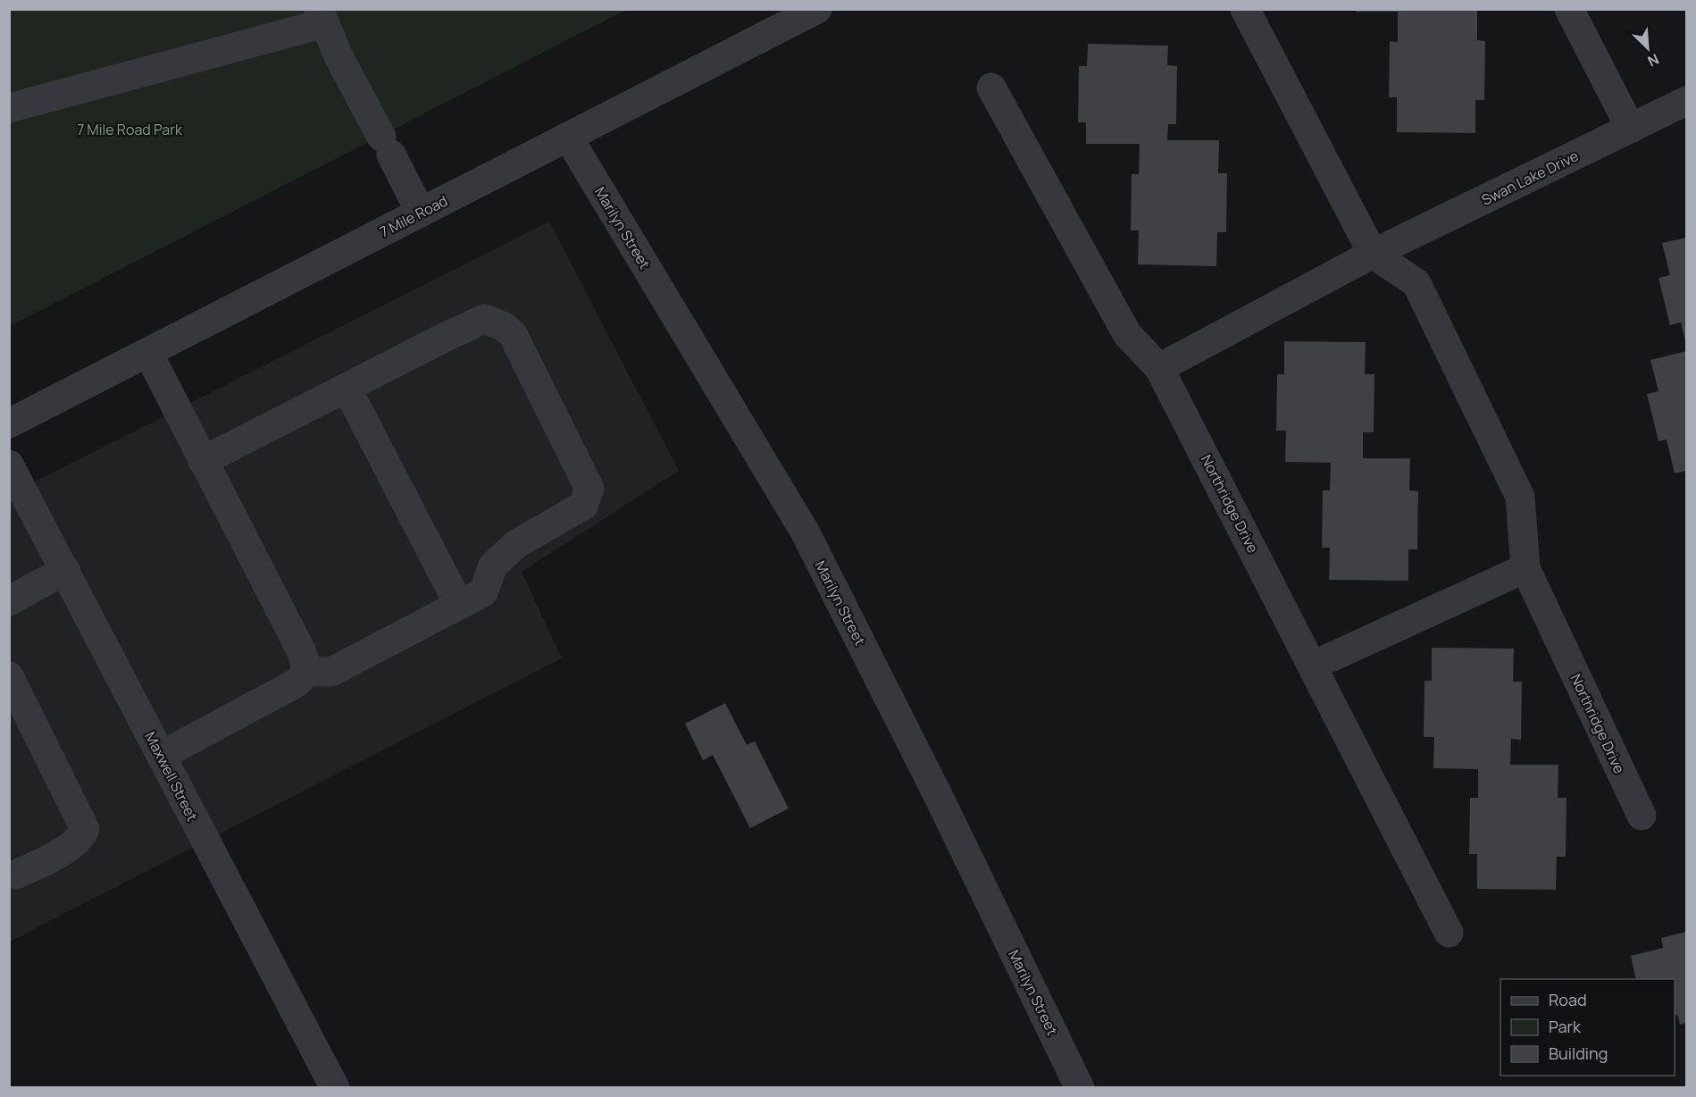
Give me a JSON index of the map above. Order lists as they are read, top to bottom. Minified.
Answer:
{"streets":{"street":["Swan Lake Drive","7 Mile Road","Marilyn Street","Northridge Drive","Maxwell Street"]},"crossings":[["Swan Lake Drive","Northridge Drive"],["7 Mile Road","Marilyn Street"]],"parks":["7 Mile Road Park"],"legend":["Road","Park","Building"],"north":"bottom right"}
